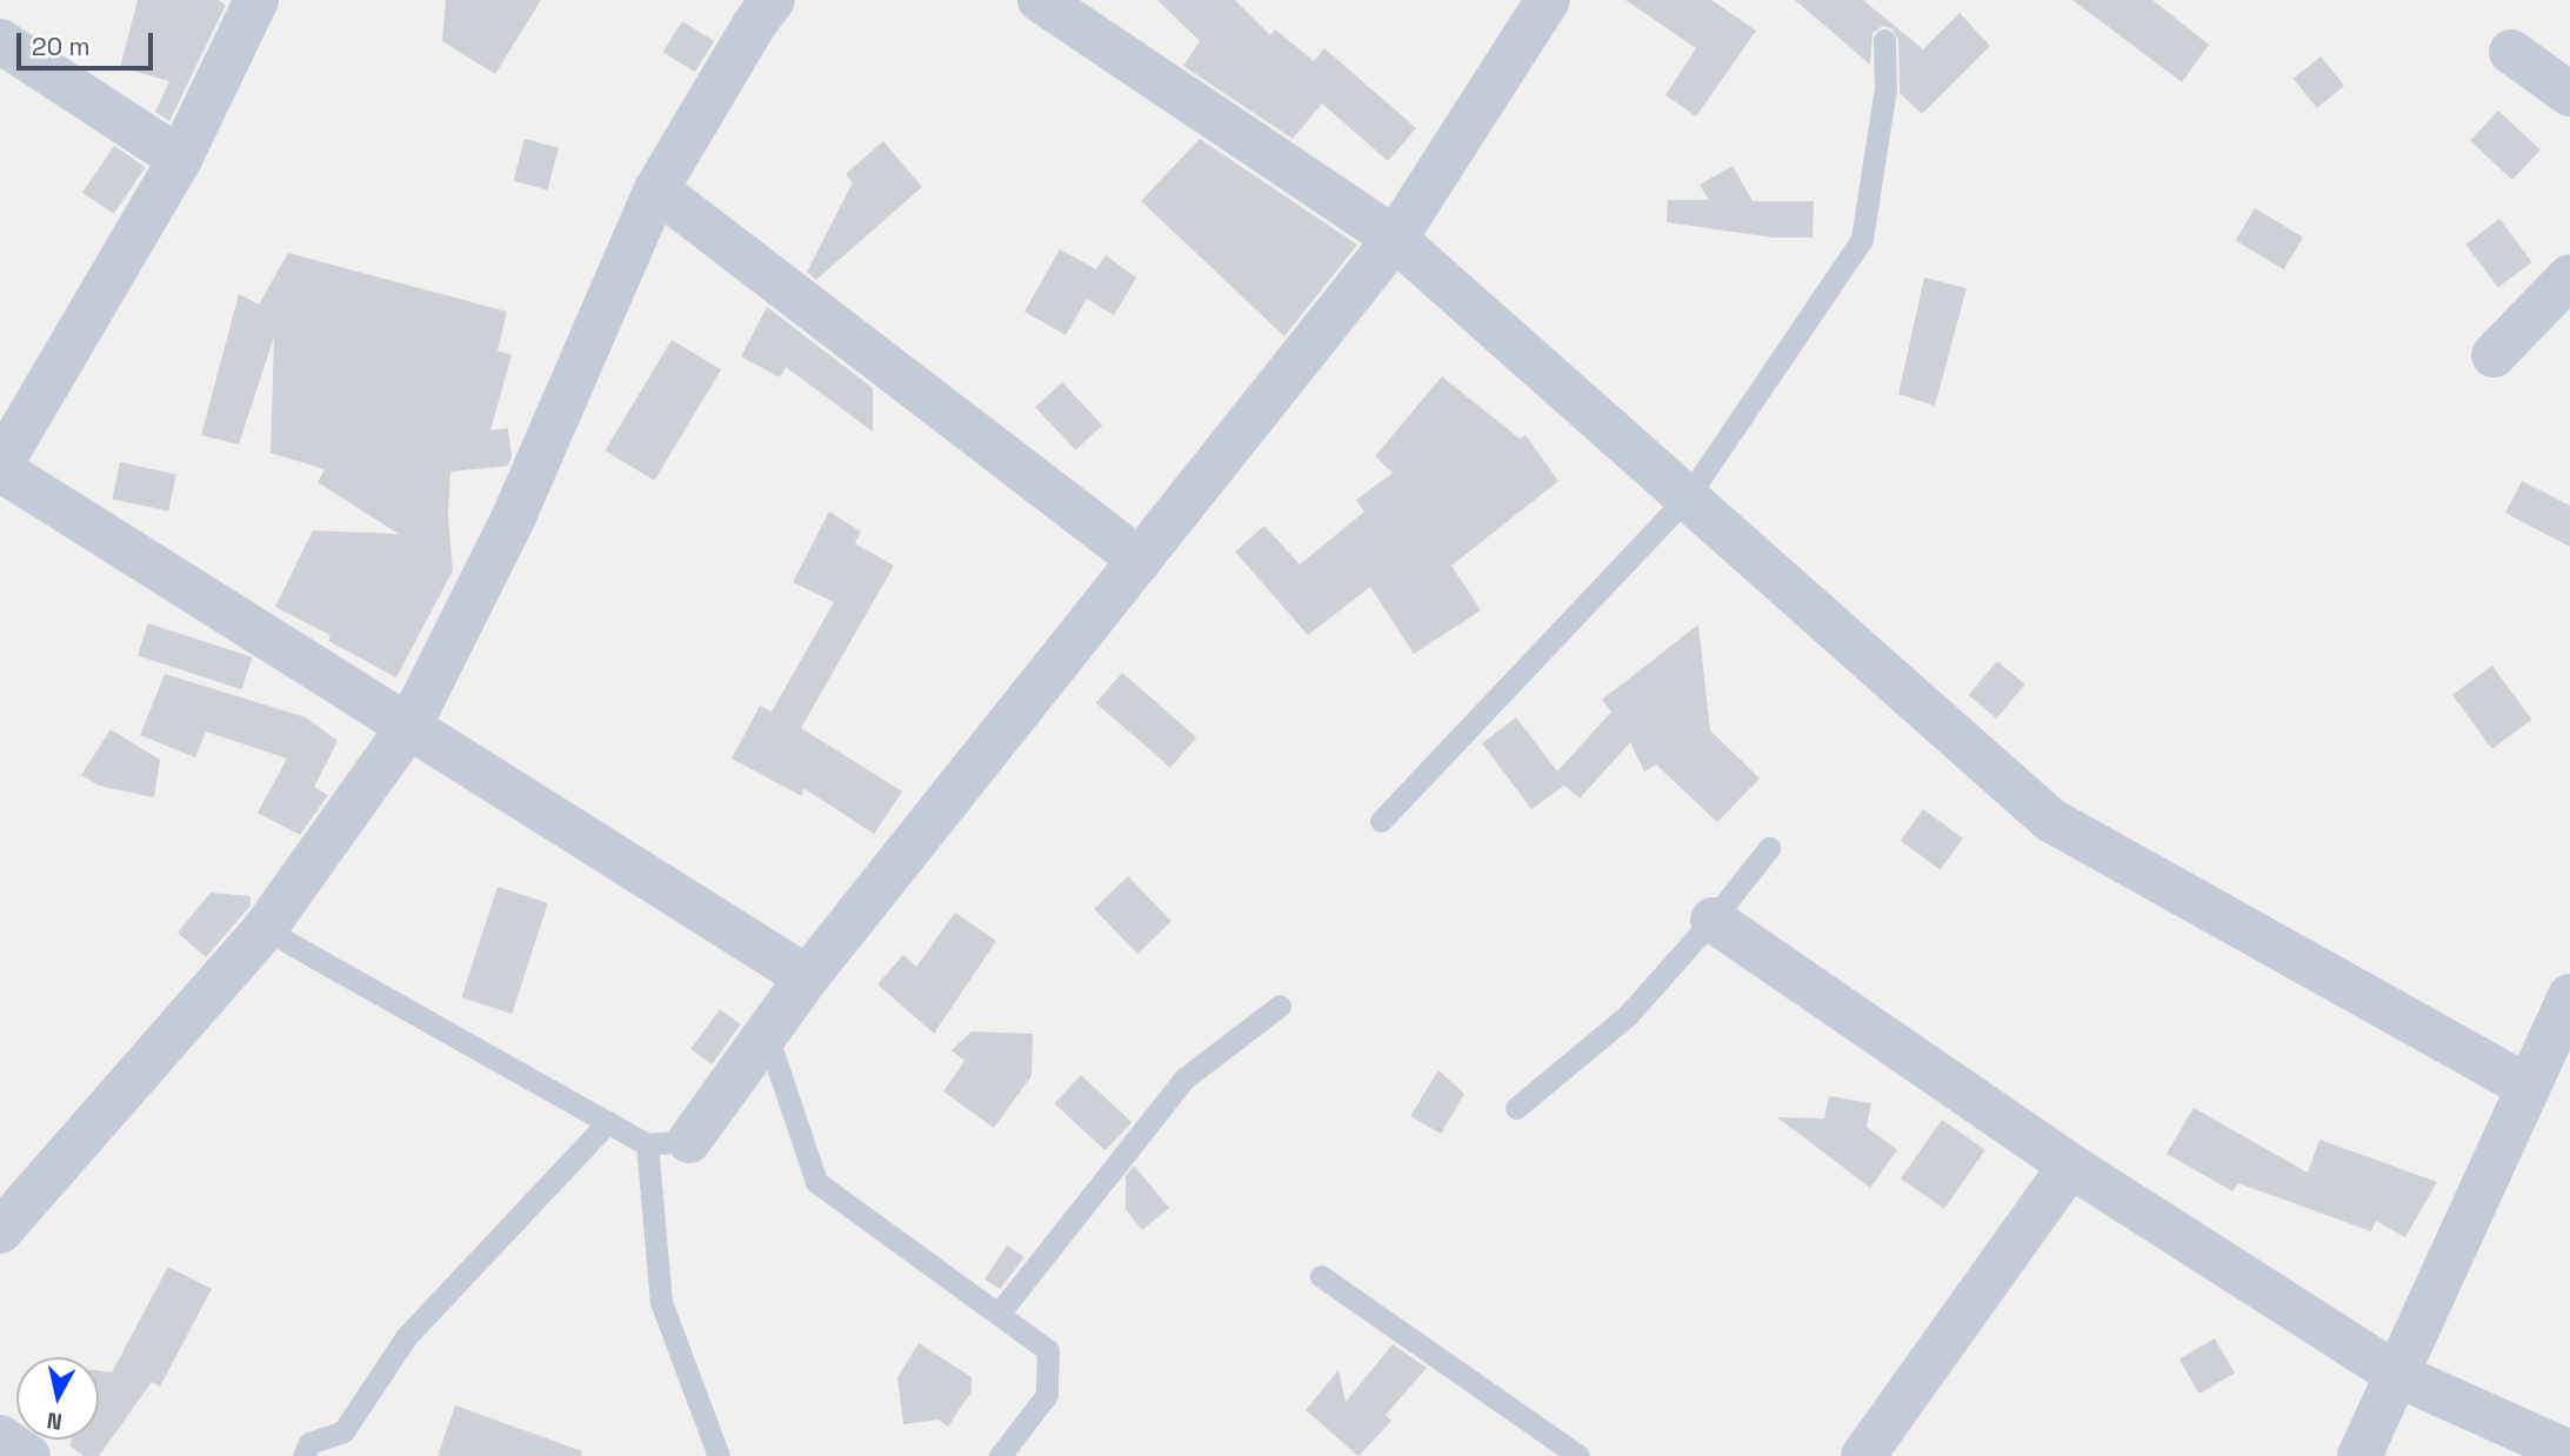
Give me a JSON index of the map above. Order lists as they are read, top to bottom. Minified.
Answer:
{"scale_bar":"20 m","north":"bottom"}
